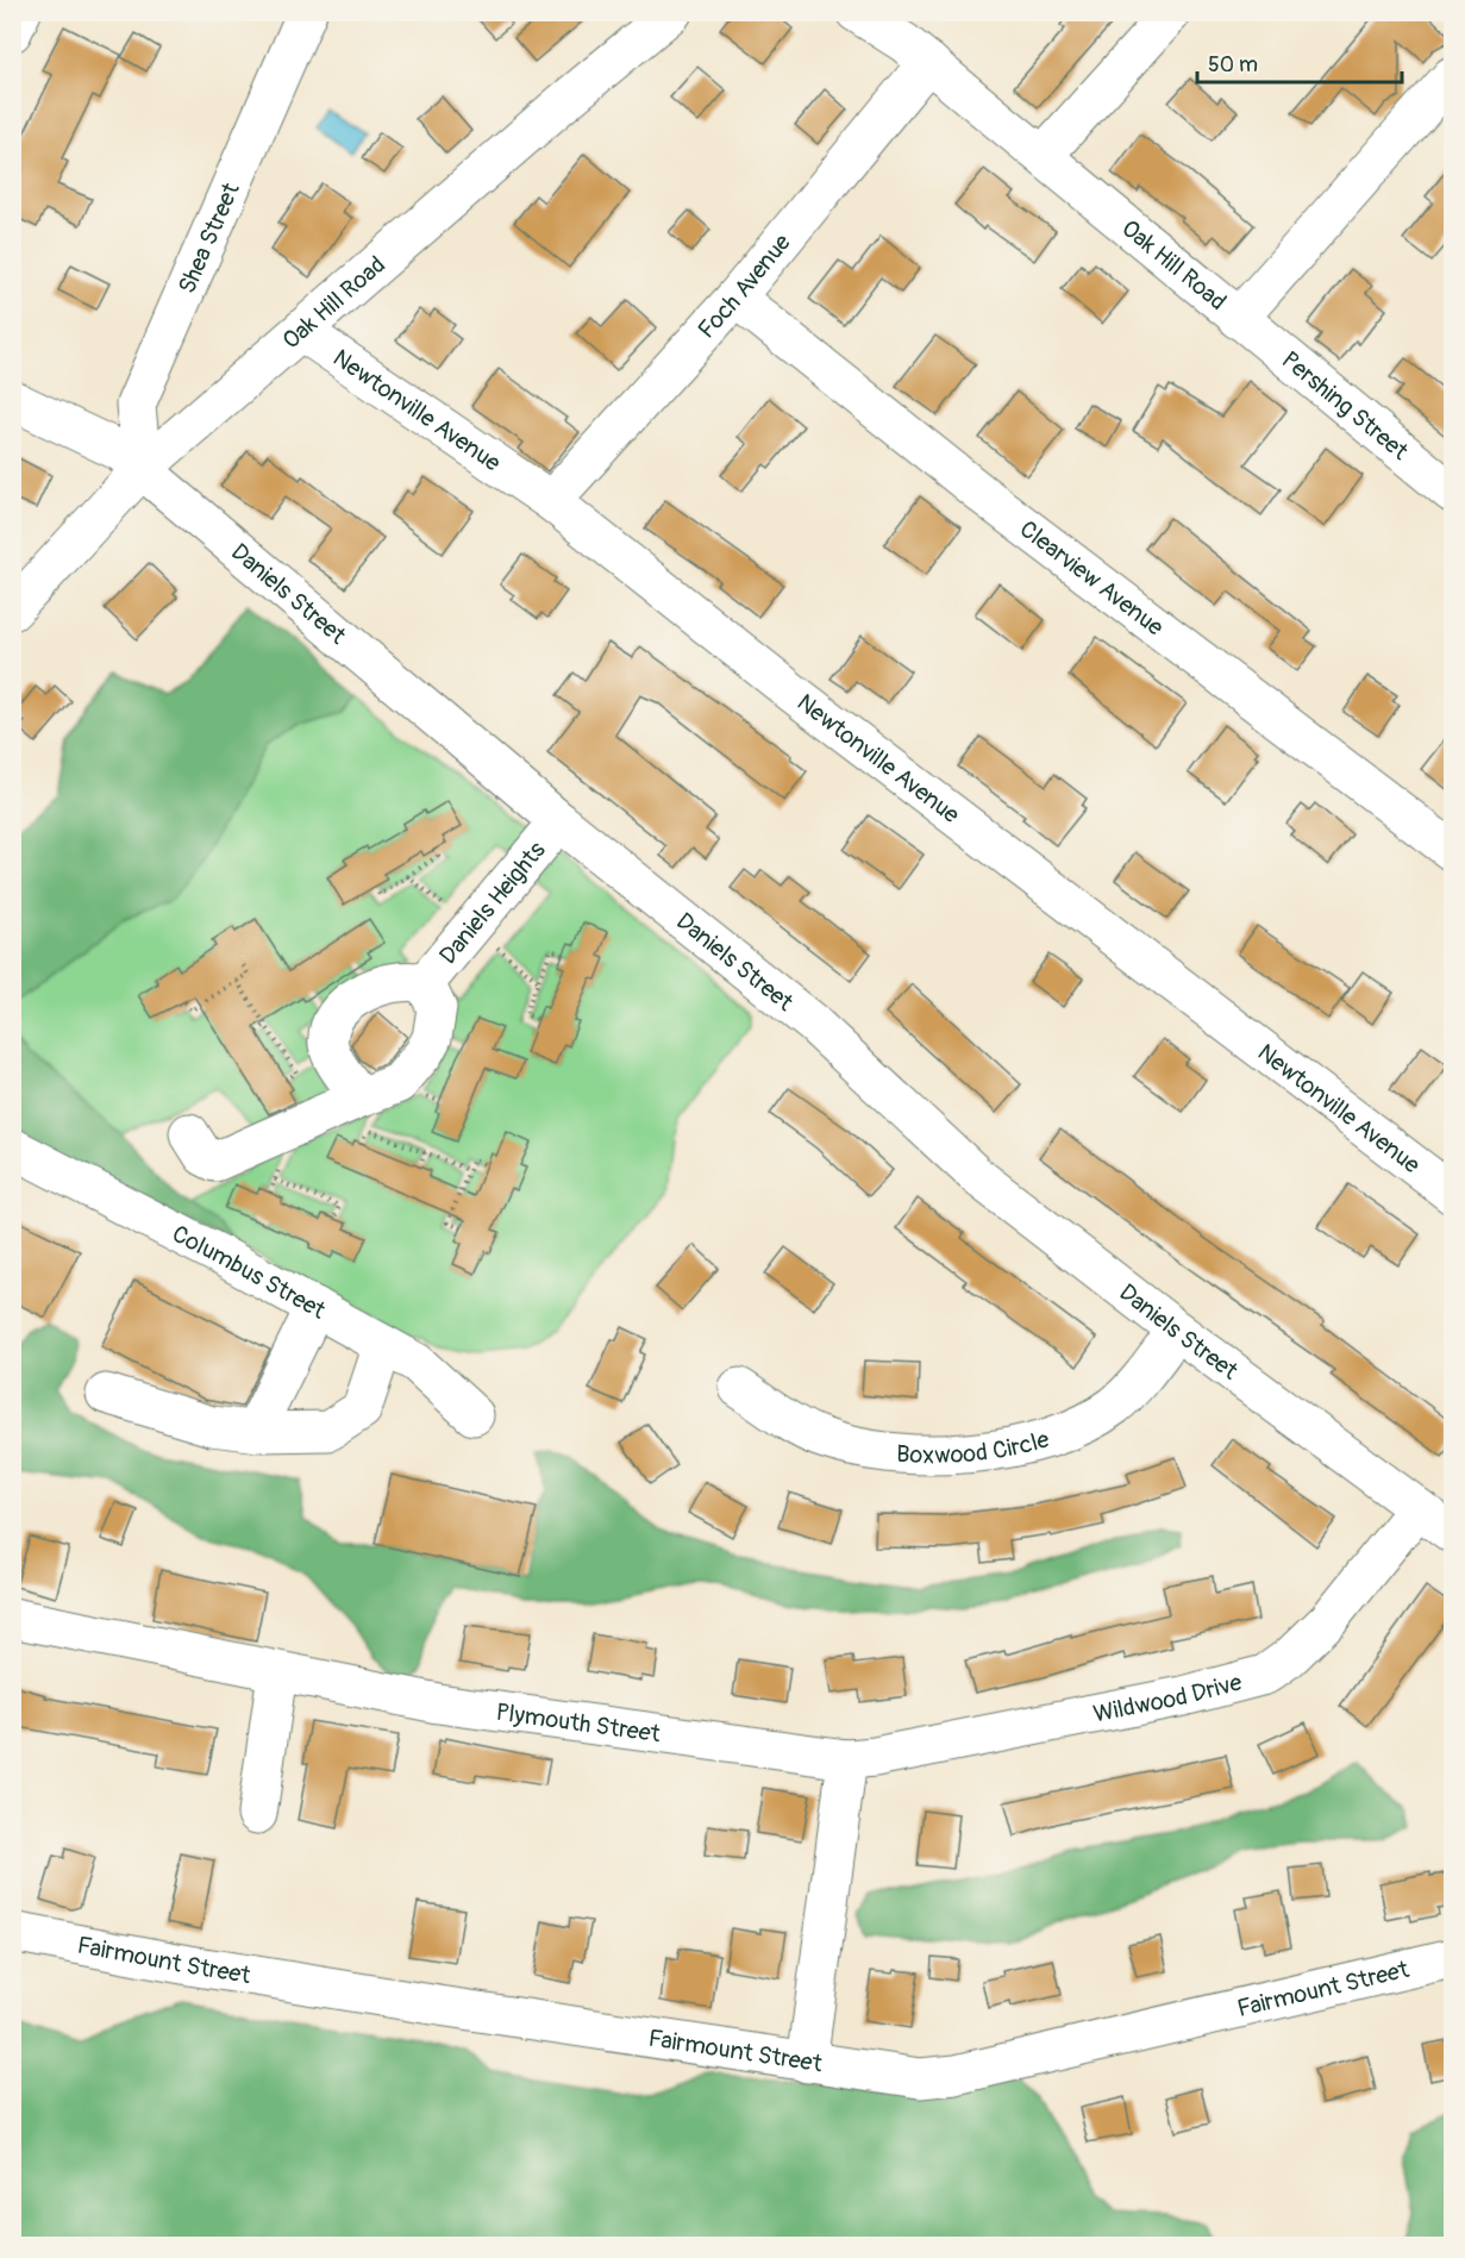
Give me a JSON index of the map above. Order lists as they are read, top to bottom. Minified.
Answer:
{"streets":{"street":["Shea Street","Oak Hill Road","Foch Avenue","Pershing Street","Newtonville Avenue","Clearview Avenue","Daniels Street","Daniels Heights","Columbus Street","Boxwood Circle","Wildwood Drive","Plymouth Street","Fairmount Street"]},"crossings":[["Shea Street","Oak Hill Road"],["Shea Street","Daniels Street"],["Oak Hill Road","Foch Avenue"],["Oak Hill Road","Pershing Street"],["Oak Hill Road","Newtonville Avenue"],["Oak Hill Road","Daniels Street"],["Foch Avenue","Newtonville Avenue"],["Foch Avenue","Clearview Avenue"],["Daniels Street","Daniels Heights"],["Daniels Street","Boxwood Circle"],["Daniels Street","Wildwood Drive"],["Wildwood Drive","Plymouth Street"]],"scale_bar":"50 m"}
